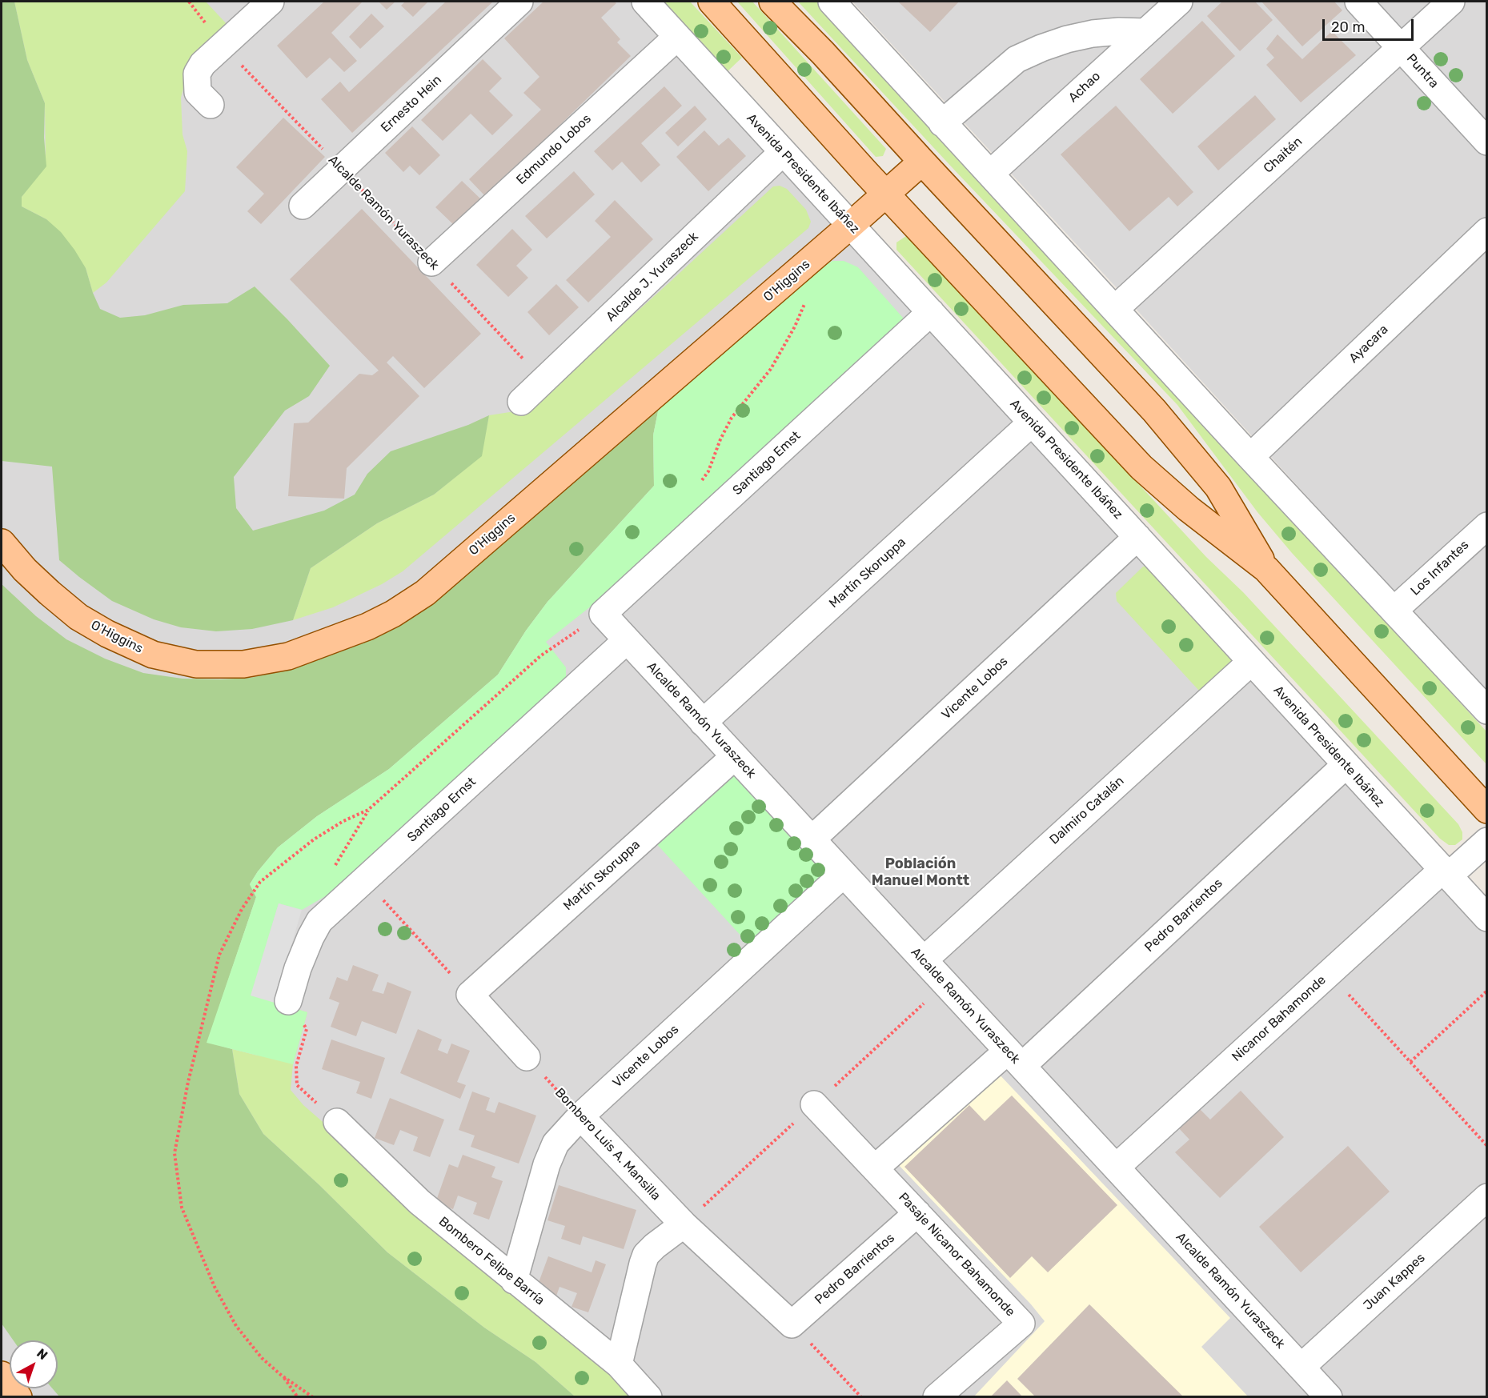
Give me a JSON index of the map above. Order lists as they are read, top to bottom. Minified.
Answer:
{"streets":{"main road":["O'Higgins"],"street":["Puntra","Achao","Ernesto Hein","Edmundo Lobos","Chaitén","Avenida Presidente Ibáñez","Alcalde Ramón Yuraszeck","Alcalde J. Yuraszeck","Ayacara","Santiago Emst","Los Infantes","Martín Skoruppa","Vicente Lobos","Santiago Ernst","Dalmiro Catalán","Pedro Barrientos","Nicanor Bahamonde","Bombero Luis A. Mansilla","Pasaje Nicanor Bahamonde","Bombero Felipe Barría","Juan Kappes"]},"crossings":[["Puntra","Chaitén"],["Ernesto Hein","Alcalde Ramón Yuraszeck"],["Edmundo Lobos","Avenida Presidente Ibáñez"],["Edmundo Lobos","Alcalde Ramón Yuraszeck"],["Avenida Presidente Ibáñez","Alcalde J. Yuraszeck"],["Avenida Presidente Ibáñez","O'Higgins"],["Avenida Presidente Ibáñez","Santiago Emst"],["Avenida Presidente Ibáñez","Martín Skoruppa"],["Avenida Presidente Ibáñez","Vicente Lobos"],["Avenida Presidente Ibáñez","Dalmiro Catalán"],["Avenida Presidente Ibáñez","Pedro Barrientos"],["Avenida Presidente Ibáñez","Nicanor Bahamonde"],["Alcalde Ramón Yuraszeck","Alcalde J. Yuraszeck"],["Alcalde Ramón Yuraszeck","Santiago Emst"],["Alcalde Ramón Yuraszeck","Martín Skoruppa"],["Alcalde Ramón Yuraszeck","Vicente Lobos"],["Alcalde Ramón Yuraszeck","Santiago Ernst"],["Alcalde Ramón Yuraszeck","Dalmiro Catalán"],["Alcalde Ramón Yuraszeck","Pedro Barrientos"],["Alcalde Ramón Yuraszeck","Nicanor Bahamonde"],["Alcalde Ramón Yuraszeck","Juan Kappes"],["Vicente Lobos","Bombero Luis A. Mansilla"],["Vicente Lobos","Bombero Felipe Barría"],["Pedro Barrientos","Bombero Luis A. Mansilla"],["Pedro Barrientos","Pasaje Nicanor Bahamonde"]],"districts":["Población Manuel Montt"],"scale_bar":"20 m","north":"top right"}
